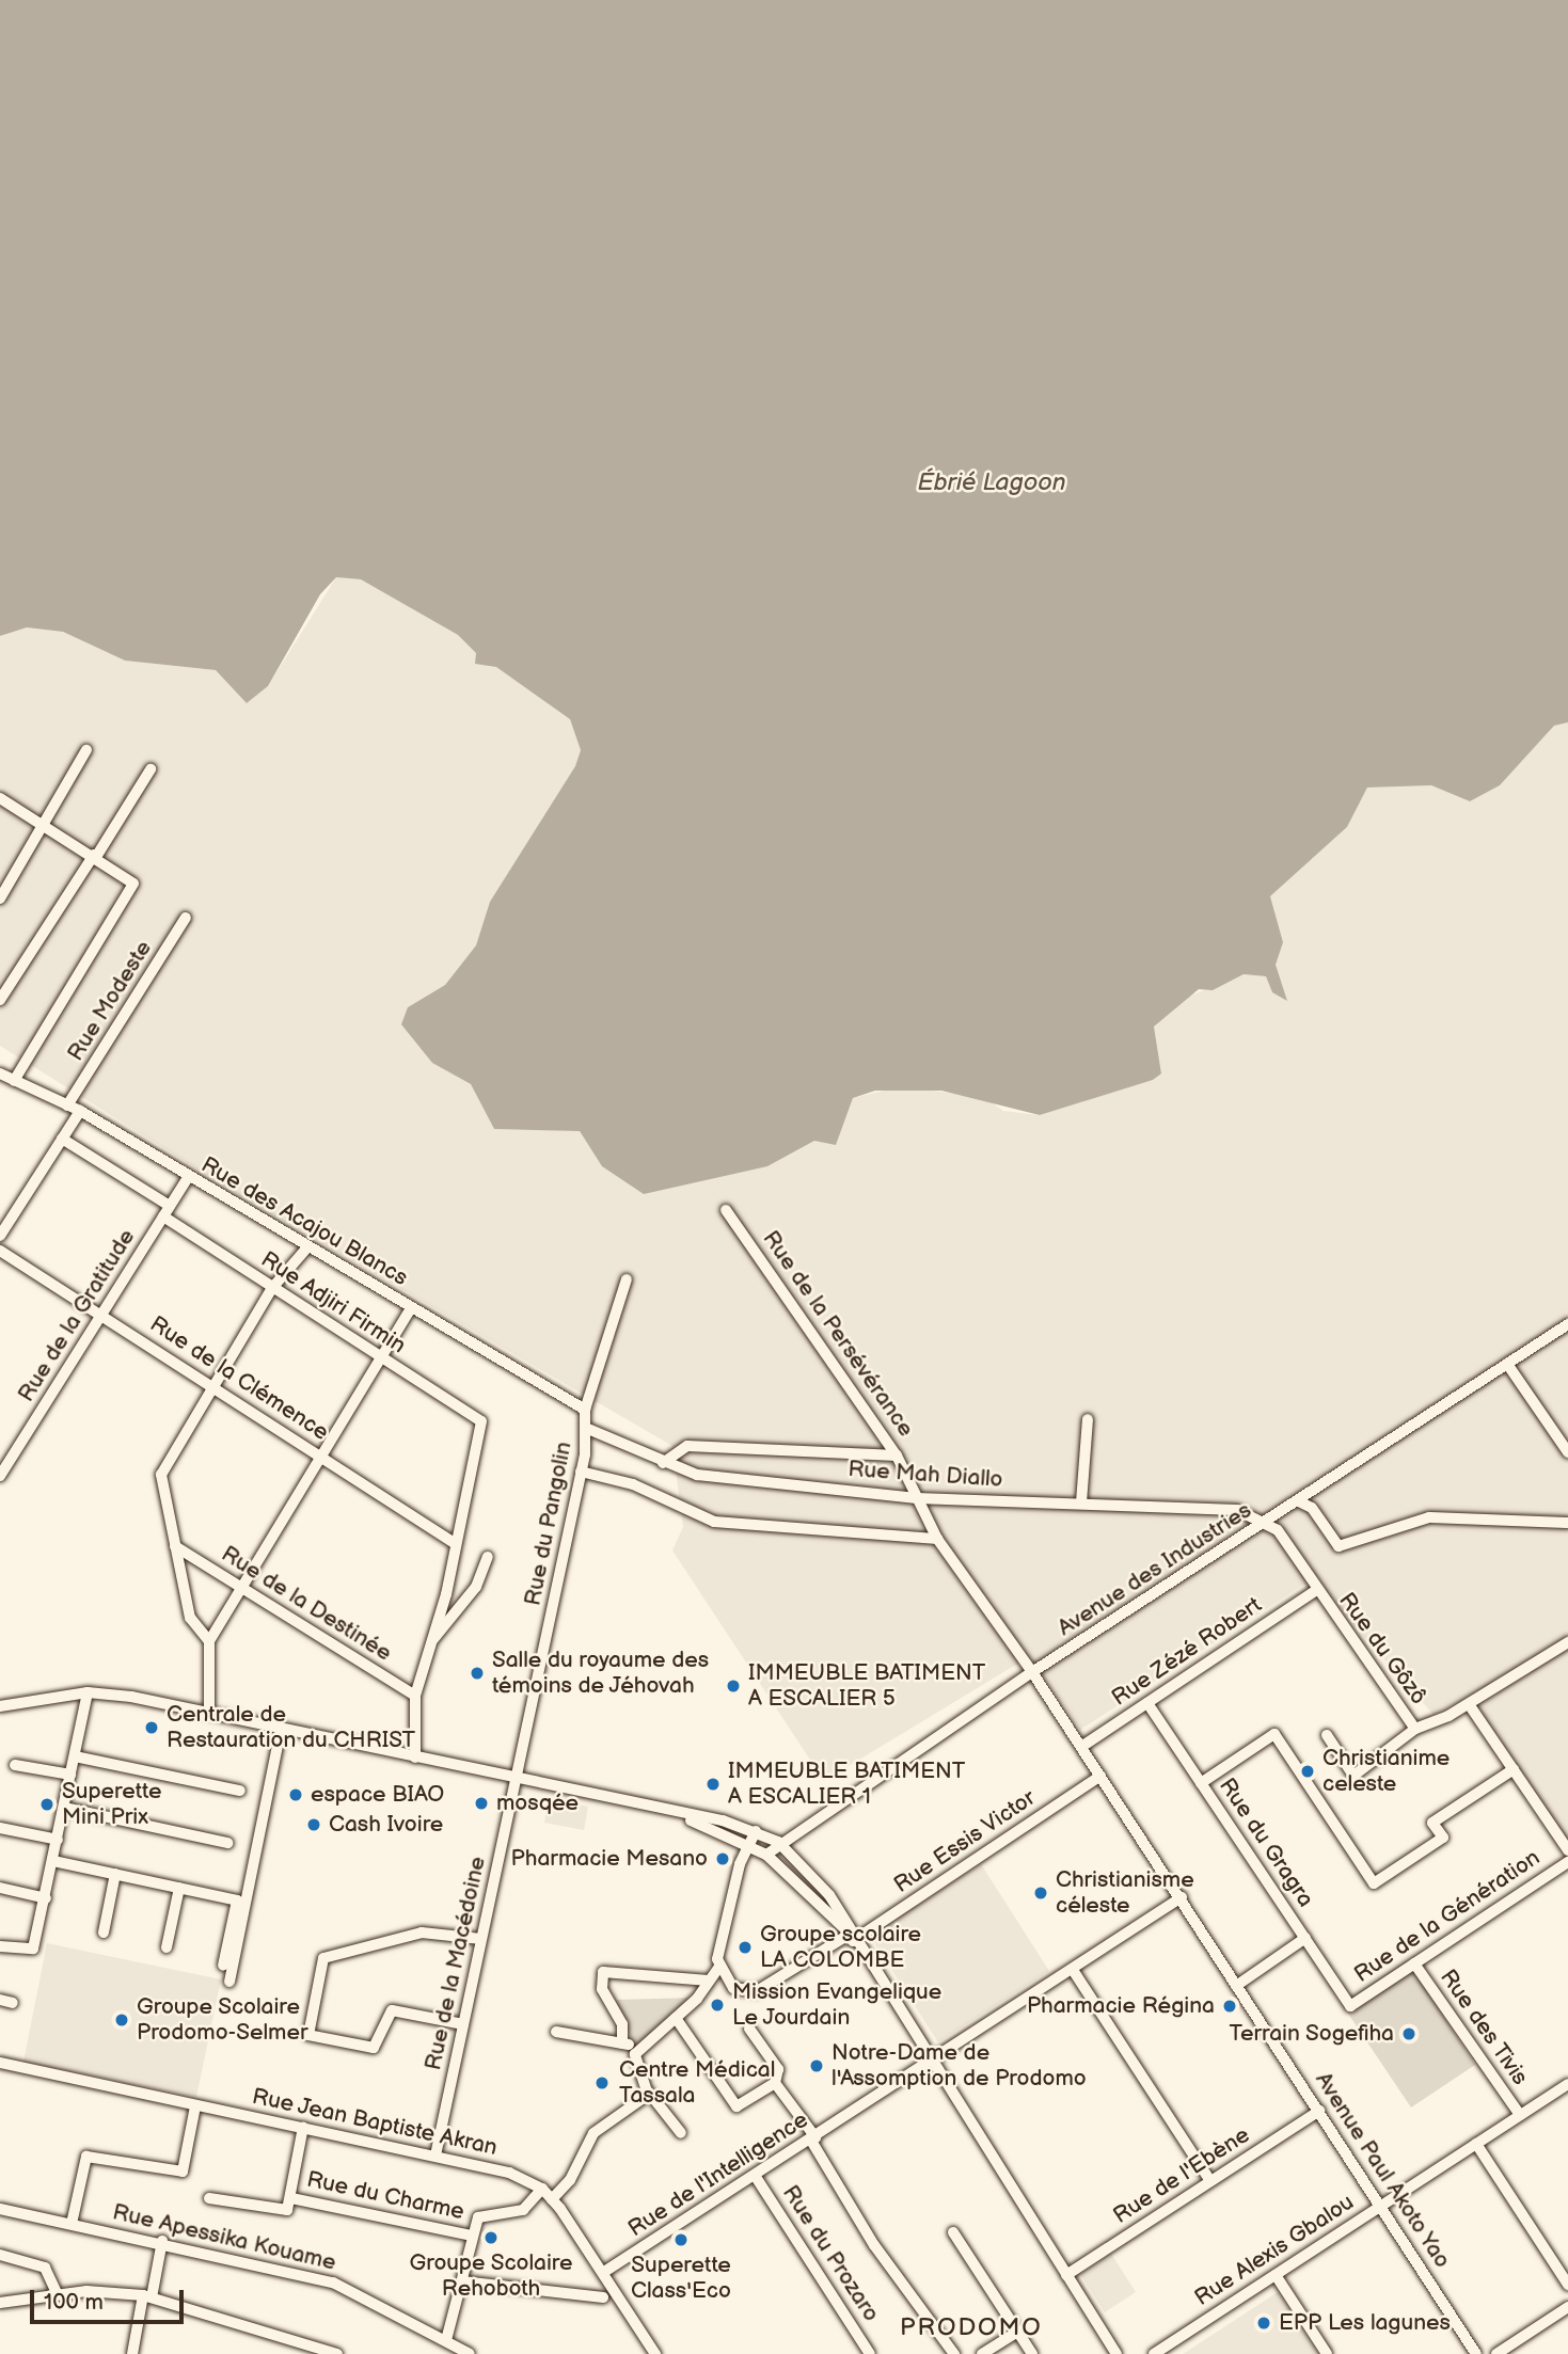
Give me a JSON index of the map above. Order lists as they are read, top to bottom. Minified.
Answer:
{"streets":{"street":["Rue Modeste","Rue des Acajou Blancs","Rue Adjiri Firmin","Rue de la Gratitude","Rue de la Persévérance","Rue de la Clémence","Rue Mah Diallo","Rue du Pangolin","Avenue des Industries","Rue de la Destinée","Rue du Gôzô","Rue Zézé Robert","Rue Essis Victor","Rue du Gragra","Rue de la Génération","Rue de la Macédoine","Rue des Tivis","Rue Jean Baptiste Akran","Avenue Paul Akoto Yao","Rue de l'Intelligence","Rue de l'Ebène","Rue du Charme","Rue Apessika Kouame","Rue Alexis Gbalou","Rue du Prozaro"]},"crossings":[["Rue Modeste","Rue des Acajou Blancs"],["Rue des Acajou Blancs","Rue de la Gratitude"],["Rue des Acajou Blancs","Rue du Pangolin"],["Rue Adjiri Firmin","Rue de la Gratitude"],["Rue Adjiri Firmin","Rue de la Clémence"],["Rue de la Gratitude","Rue de la Clémence"],["Rue de la Persévérance","Rue Mah Diallo"],["Rue de la Persévérance","Avenue des Industries"],["Rue de la Persévérance","Avenue Paul Akoto Yao"],["Rue Mah Diallo","Rue du Pangolin"],["Rue Mah Diallo","Avenue des Industries"],["Rue Mah Diallo","Rue du Gôzô"],["Rue du Pangolin","Rue de la Macédoine"],["Avenue des Industries","Rue du Gôzô"],["Avenue des Industries","Avenue Paul Akoto Yao"],["Rue du Gôzô","Rue Zézé Robert"],["Rue Zézé Robert","Rue du Gragra"],["Rue Zézé Robert","Avenue Paul Akoto Yao"],["Rue Essis Victor","Avenue Paul Akoto Yao"],["Rue du Gragra","Rue de la Génération"],["Rue de la Génération","Rue des Tivis"],["Rue de la Macédoine","Rue Jean Baptiste Akran"],["Rue des Tivis","Rue Alexis Gbalou"],["Rue Jean Baptiste Akran","Rue de l'Intelligence"],["Avenue Paul Akoto Yao","Rue de l'Intelligence"],["Avenue Paul Akoto Yao","Rue de l'Ebène"],["Avenue Paul Akoto Yao","Rue Alexis Gbalou"],["Rue de l'Intelligence","Rue du Prozaro"]],"districts":["PRODOMO"],"water":["Ébrié Lagoon"],"places":["Salle du royaume des témoins de Jéhovah","IMMEUBLE BATIMENT A ESCALIER 5","Centrale de Restauration du CHRIST","Christianime celeste","IMMEUBLE BATIMENT A ESCALIER 1","espace BIAO","mosqée","Superette Mini Prix","Cash Ivoire","Pharmacie Mesano","Christianisme céleste","Groupe scolaire LA COLOMBE","Mission Evangelique Le Jourdain","Pharmacie Régina","Groupe Scolaire Prodomo-Selmer","Terrain Sogefiha","Notre-Dame de l'Assomption de Prodomo","Centre Médical Tassala","Groupe Scolaire Rehoboth","Superette Class'Eco","EPP Les lagunes"],"scale_bar":"100 m"}
